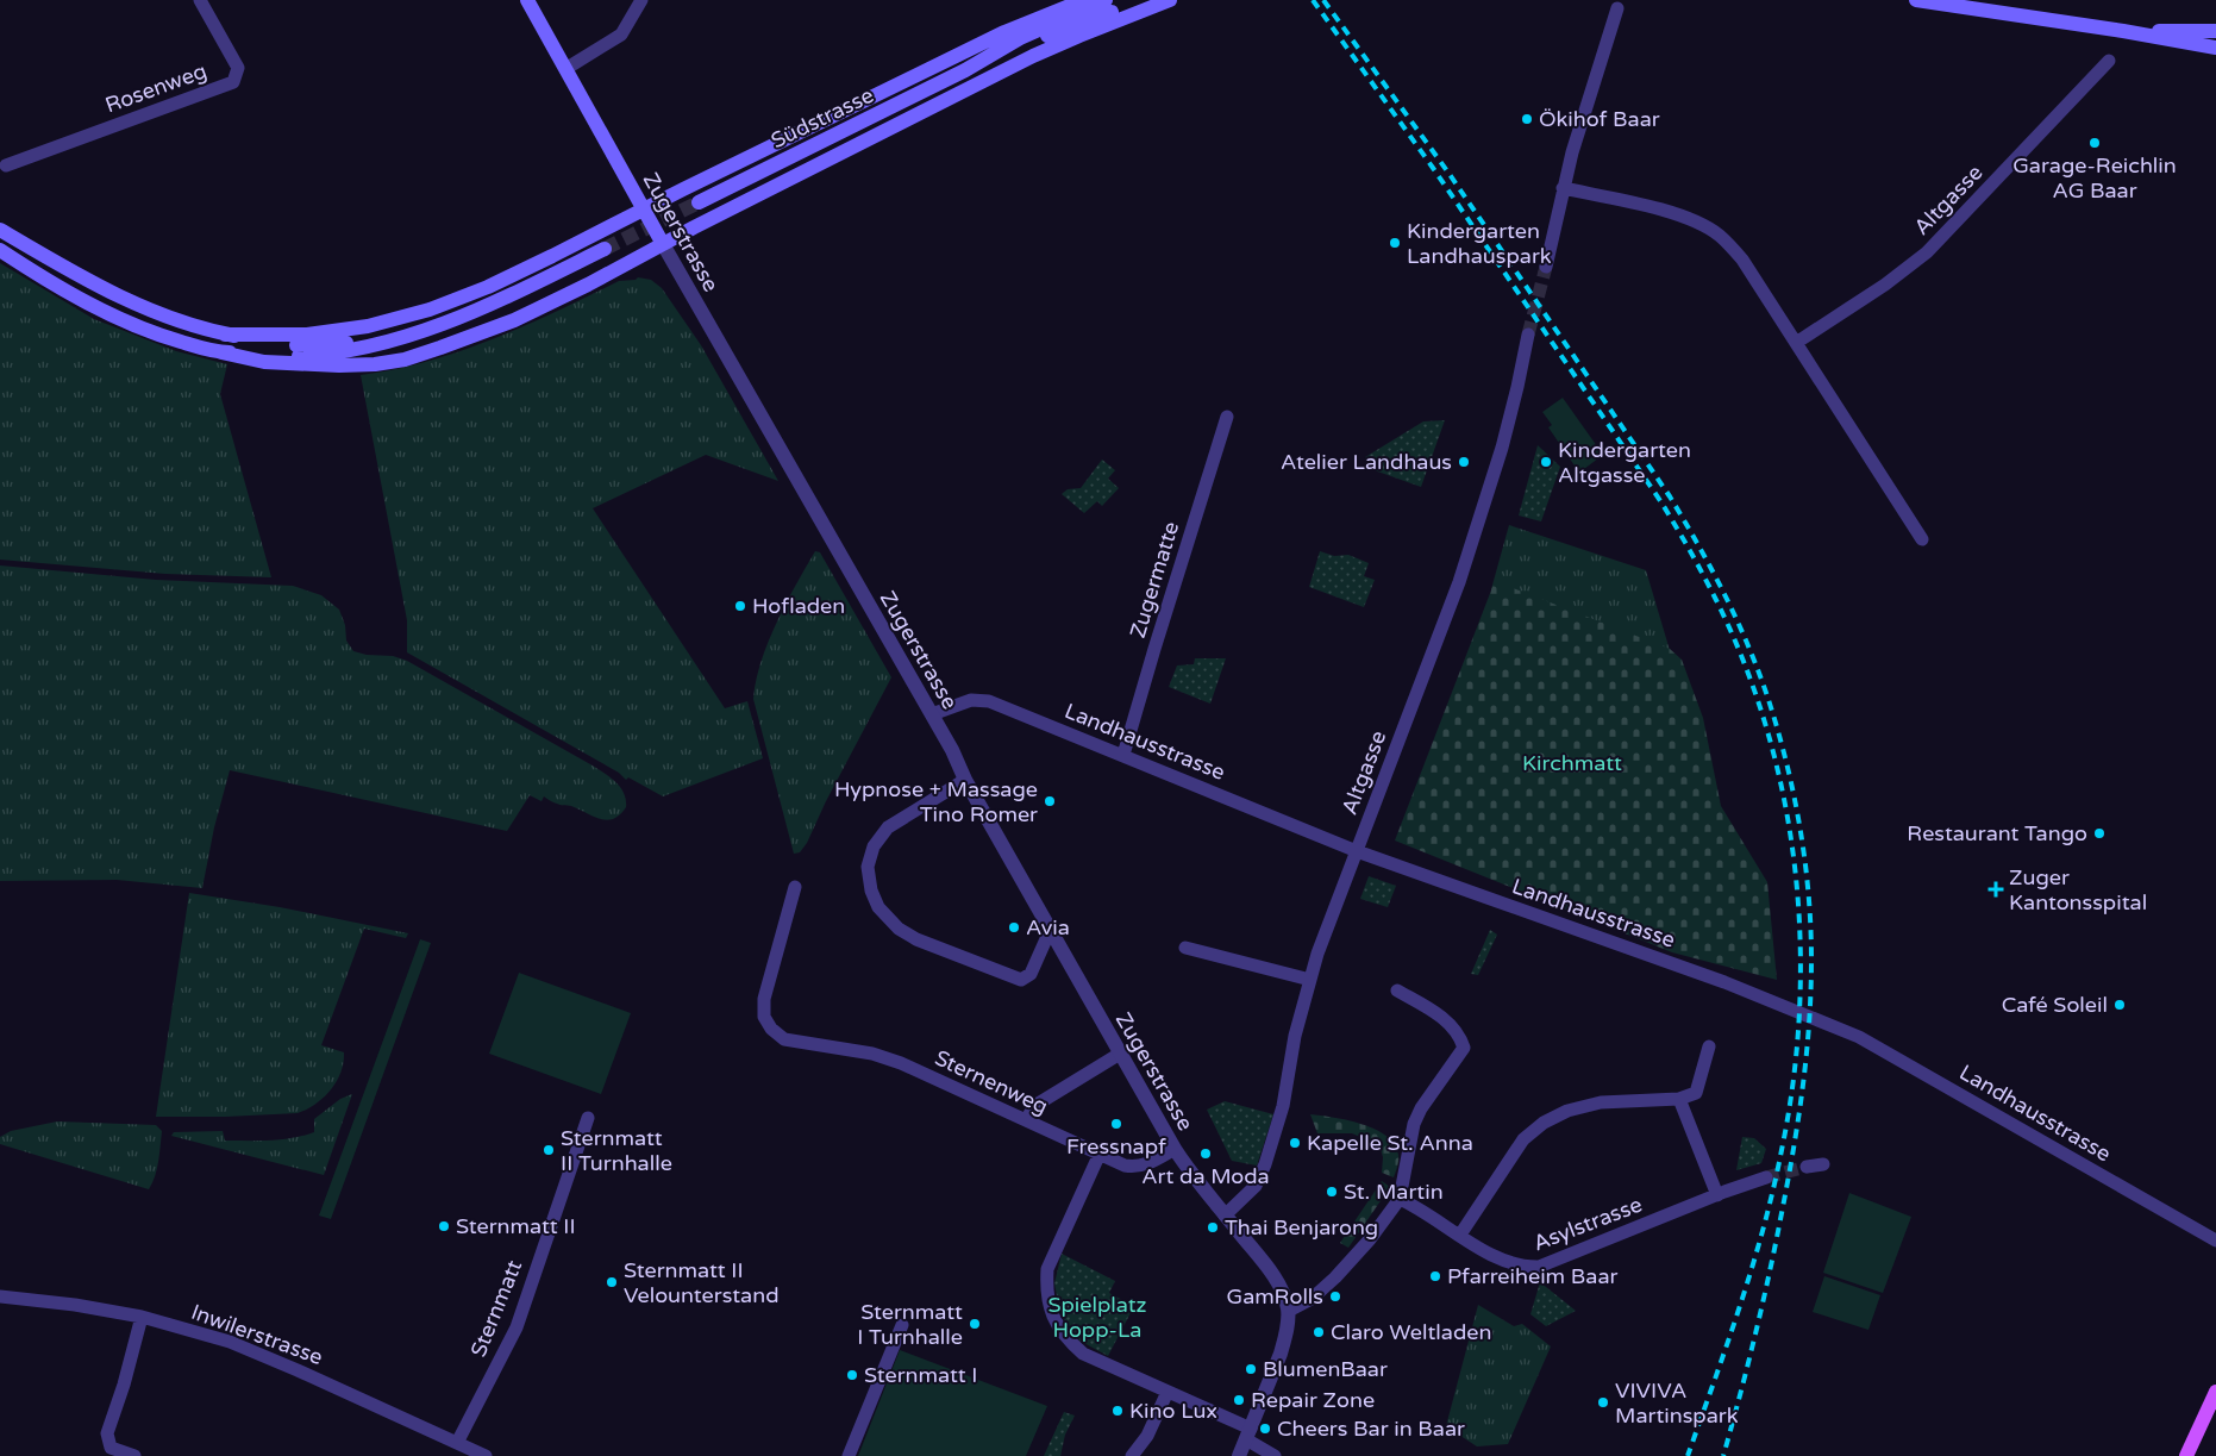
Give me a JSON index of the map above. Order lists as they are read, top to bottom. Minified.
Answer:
{"streets":{"main road":["Südstrasse","Zugerstrasse"],"street":["Rosenweg","Altgasse","Zugermatte","Landhausstrasse","Sternenweg","Asylstrasse","Sternmatt","Inwilerstrasse"]},"crossings":[["Altgasse","Zugerstrasse"],["Altgasse","Landhausstrasse"],["Zugerstrasse","Landhausstrasse"],["Zugerstrasse","Sternenweg"],["Zugermatte","Landhausstrasse"],["Sternmatt","Inwilerstrasse"]],"parks":["Kirchmatt","Spielplatz Hopp-La"],"places":{"other":["Ökihof Baar","Garage-Reichlin AG Baar","Kindergarten Landhauspark","Atelier Landhaus","Kindergarten Altgasse","Hofladen","Hypnose + Massage Tino Romer","Restaurant Tango","Avia","Café Soleil","Fressnapf","Kapelle St. Anna","Sternmatt II Turnhalle","Art da Moda","St. Martin","Sternmatt II","Thai Benjarong","Pfarreiheim Baar","Sternmatt II Velounterstand","GamRolls","Sternmatt I Turnhalle","Claro Weltladen","BlumenBaar","Sternmatt I","Repair Zone","VIVIVA Martinspark","Kino Lux","Cheers Bar in Baar"],"health":["Zuger Kantonsspital"]}}
